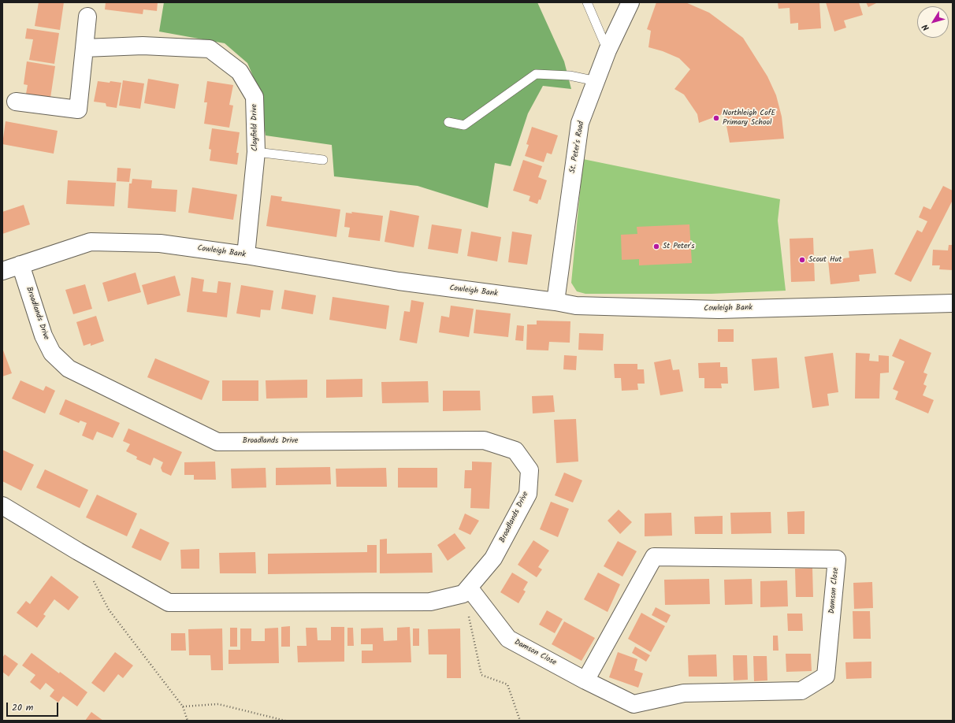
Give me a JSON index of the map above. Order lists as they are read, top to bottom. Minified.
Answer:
{"streets":{"street":["Clayfield Drive","St. Peter's Road","Cowleigh Bank","Broadlands Drive","Damson Close"]},"crossings":[["Clayfield Drive","Cowleigh Bank"],["St. Peter's Road","Cowleigh Bank"],["Cowleigh Bank","Broadlands Drive"],["Broadlands Drive","Damson Close"]],"places":["Northleigh CofE Primary School","St Peter's","Scout Hut"],"scale_bar":"20 m","north":"bottom left"}
